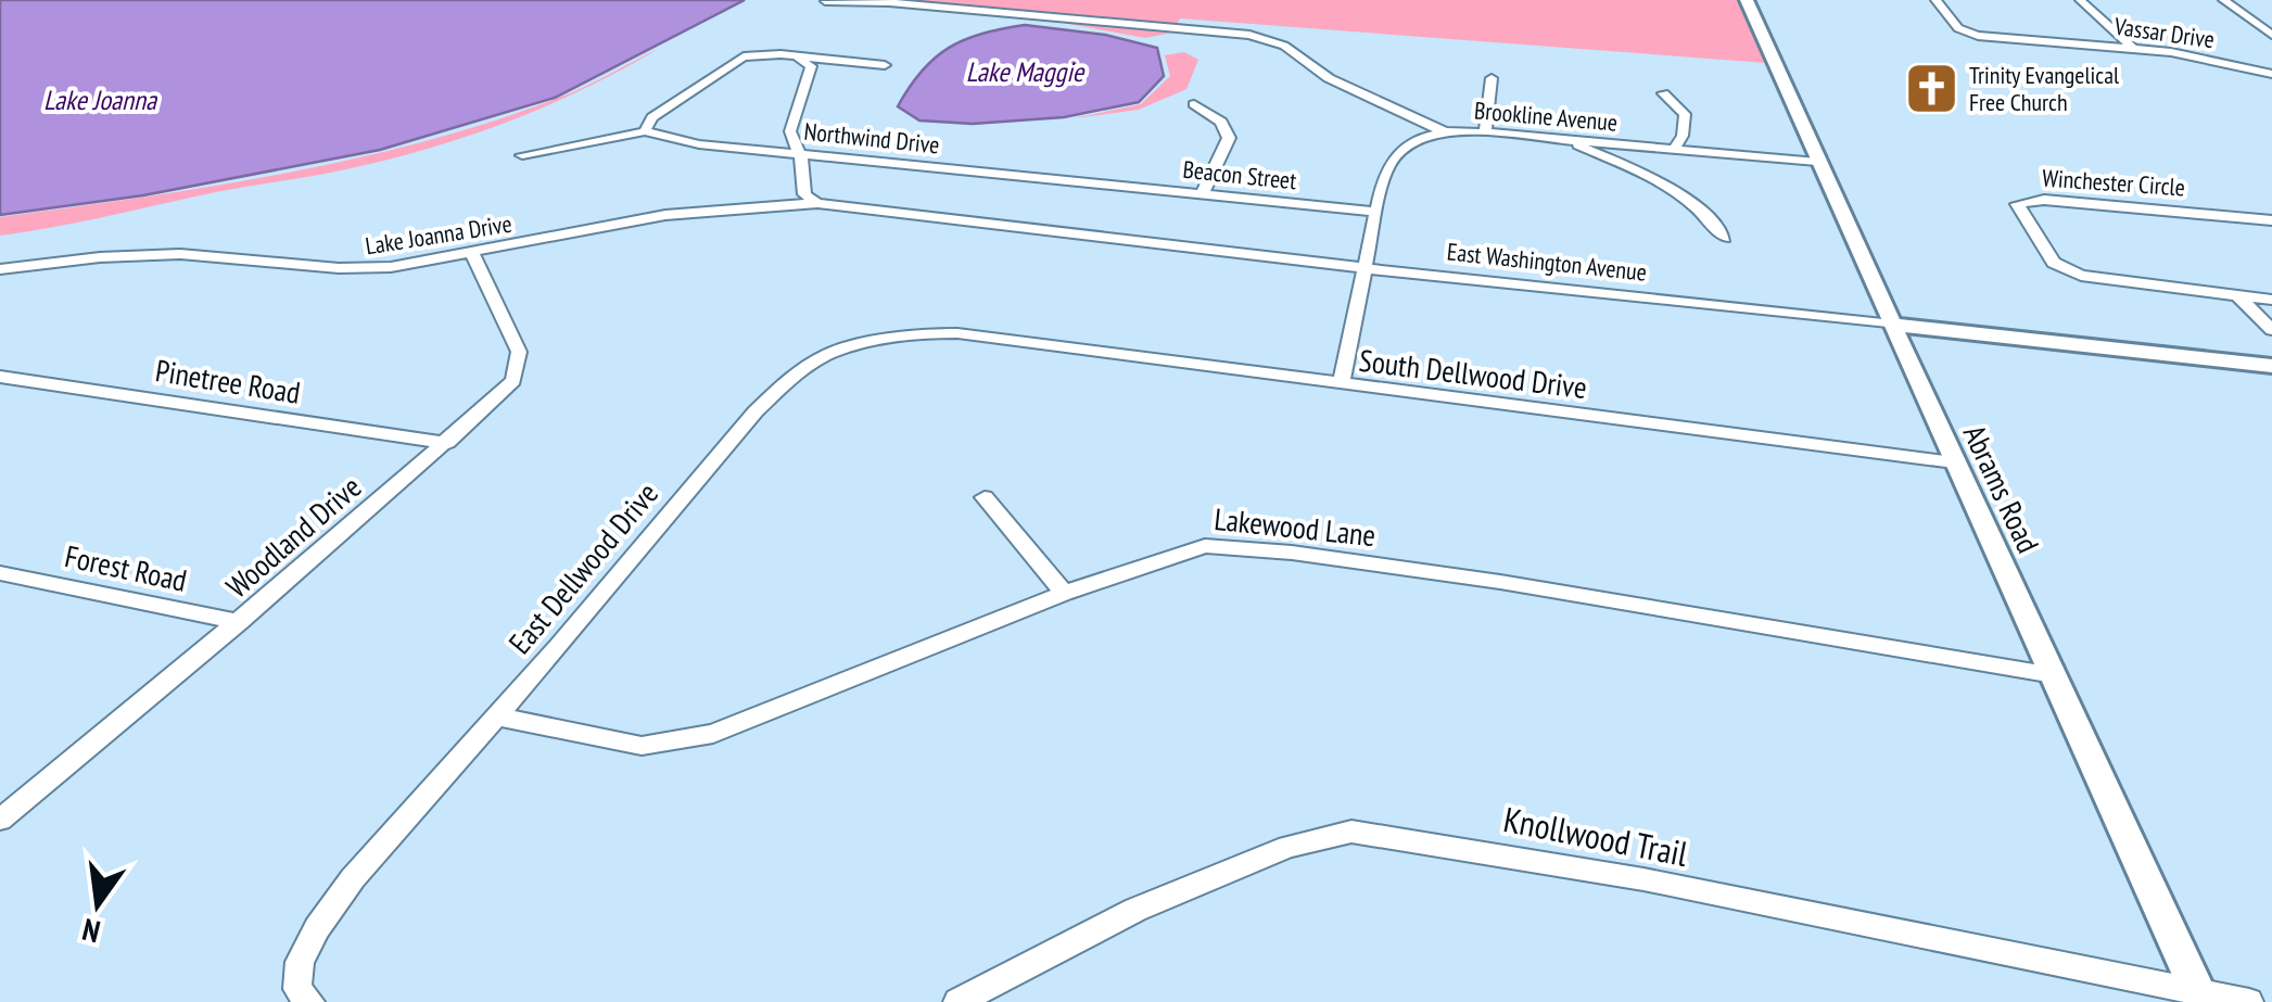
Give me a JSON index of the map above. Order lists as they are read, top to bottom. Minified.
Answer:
{"streets":{"street":["Vassar Drive","Brookline Avenue","Northwind Drive","Beacon Street","Winchester Circle","Lake Joanna Drive","East Washington Avenue","South Dellwood Drive","Pinetree Road","Abrams Road","Lakewood Lane","Woodland Drive","Forest Road","East Dellwood Drive","Knollwood Trail"]},"crossings":[["Brookline Avenue","Beacon Street"],["Brookline Avenue","East Washington Avenue"],["Brookline Avenue","South Dellwood Drive"],["Brookline Avenue","Abrams Road"],["Northwind Drive","Beacon Street"],["Lake Joanna Drive","East Washington Avenue"],["Lake Joanna Drive","Woodland Drive"],["East Washington Avenue","Abrams Road"],["South Dellwood Drive","Abrams Road"],["South Dellwood Drive","East Dellwood Drive"],["Pinetree Road","Woodland Drive"],["Abrams Road","Lakewood Lane"],["Abrams Road","Knollwood Trail"],["Lakewood Lane","East Dellwood Drive"],["Woodland Drive","Forest Road"]],"water":["Lake Maggie","Lake Joanna"],"places":{"church":["Trinity Evangelical Free Church"]},"north":"bottom"}
